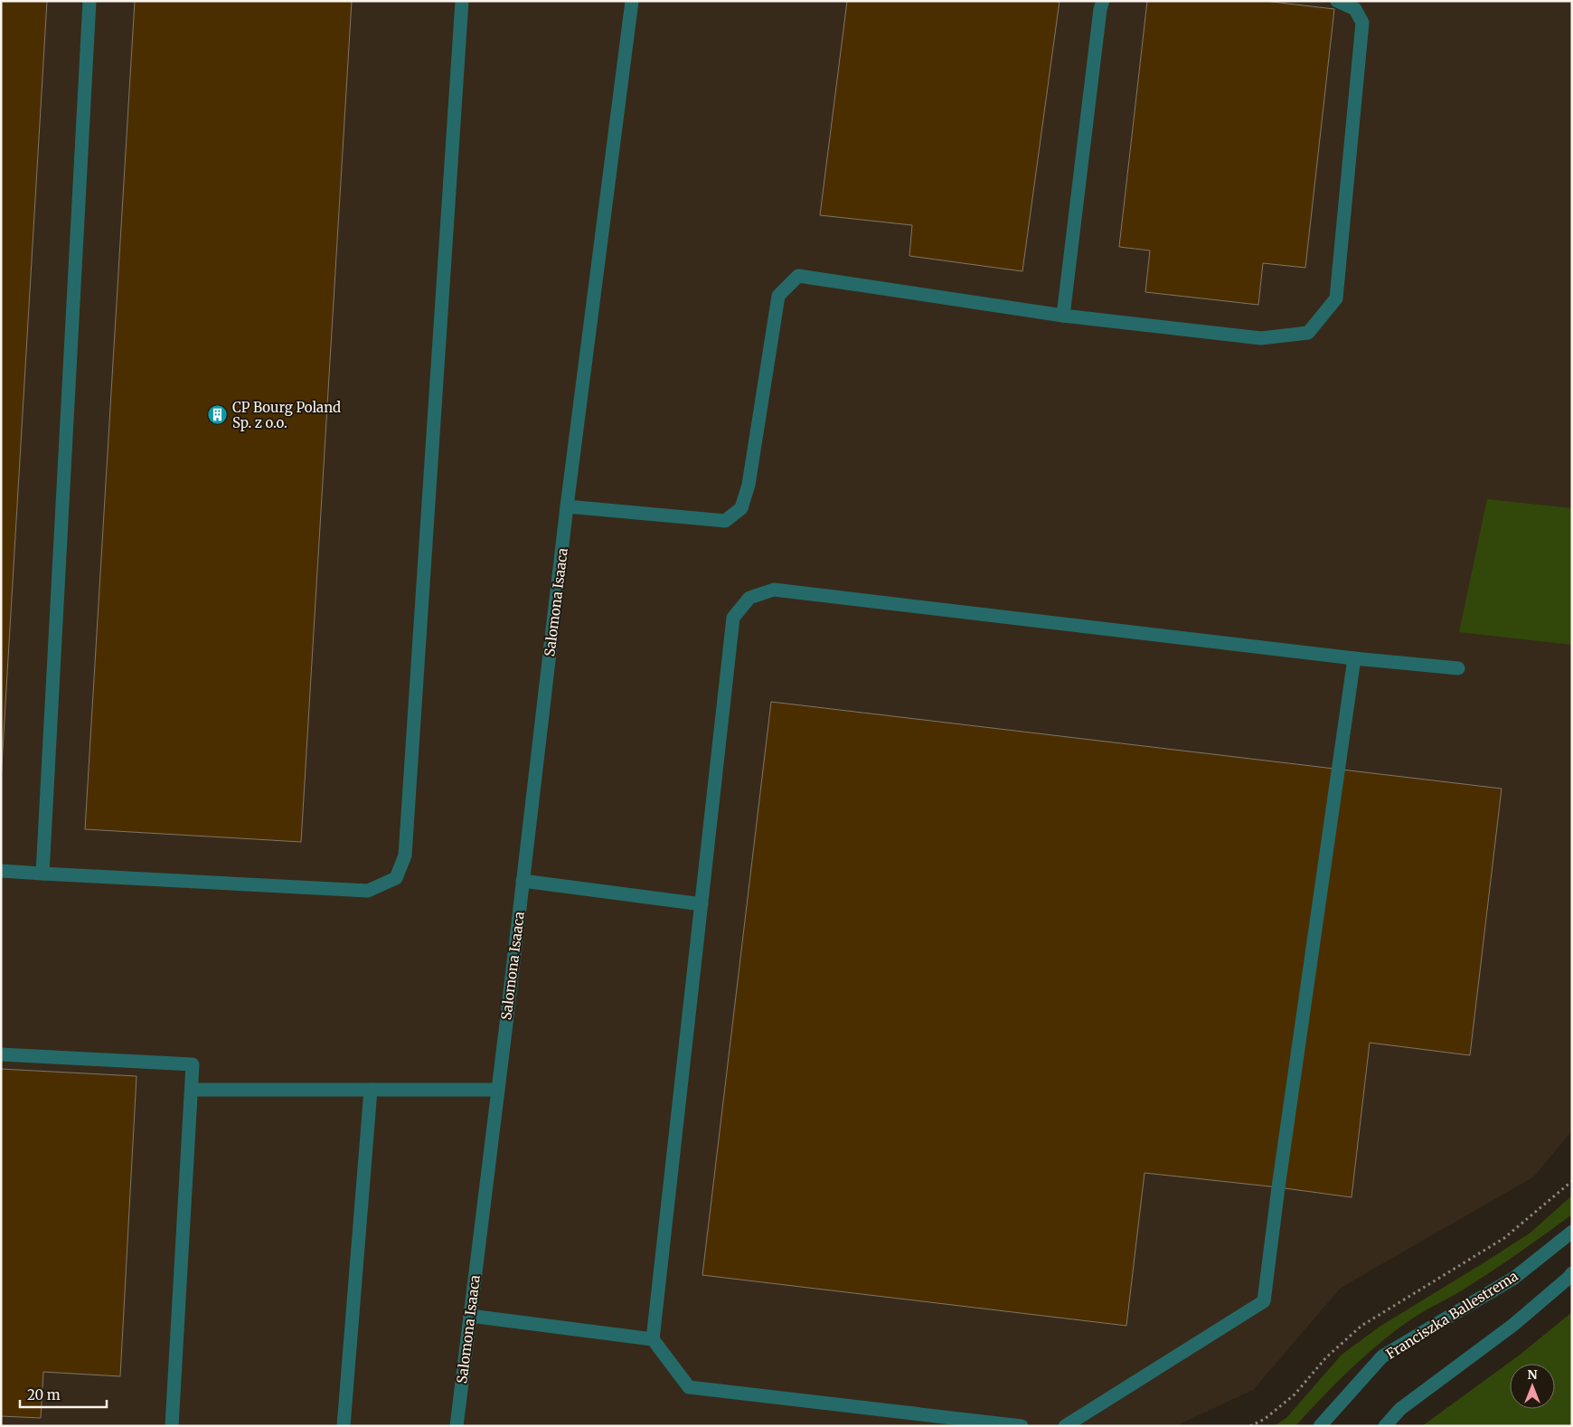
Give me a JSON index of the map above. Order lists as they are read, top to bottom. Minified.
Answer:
{"streets":{"street":["Salomona Isaaca","Franciszka Ballestrema"]},"places":{"building":["CP Bourg Poland Sp. z o.o."]},"scale_bar":"20 m","north":"top"}
